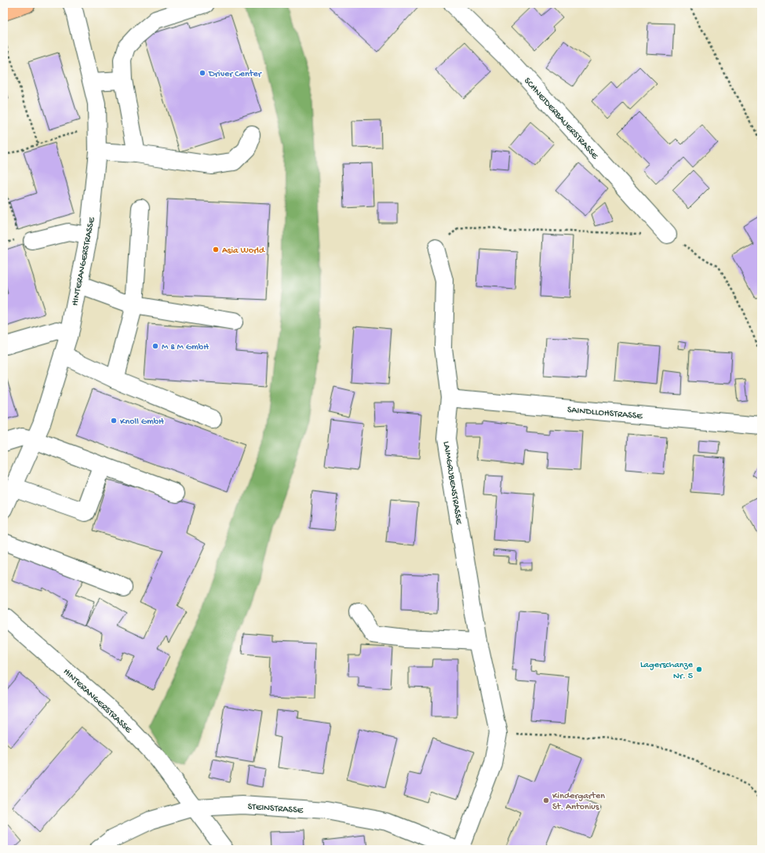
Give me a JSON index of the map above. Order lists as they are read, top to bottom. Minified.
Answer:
{"streets":{"street":["SCHNEIDERBAUERSTRASSE","HINTERANGERSTRASSE","SAINDLLOHSTRASSE","LAIMGRUBENSTRASSE","STEINSTRASSE"]},"crossings":[["HINTERANGERSTRASSE","STEINSTRASSE"],["SAINDLLOHSTRASSE","LAIMGRUBENSTRASSE"]],"places":["Driver Center","Asia World","M & M GmbH","Knoll GmbH","Lagerschanze Nr. 5","Kindergarten St. Antonius"]}
